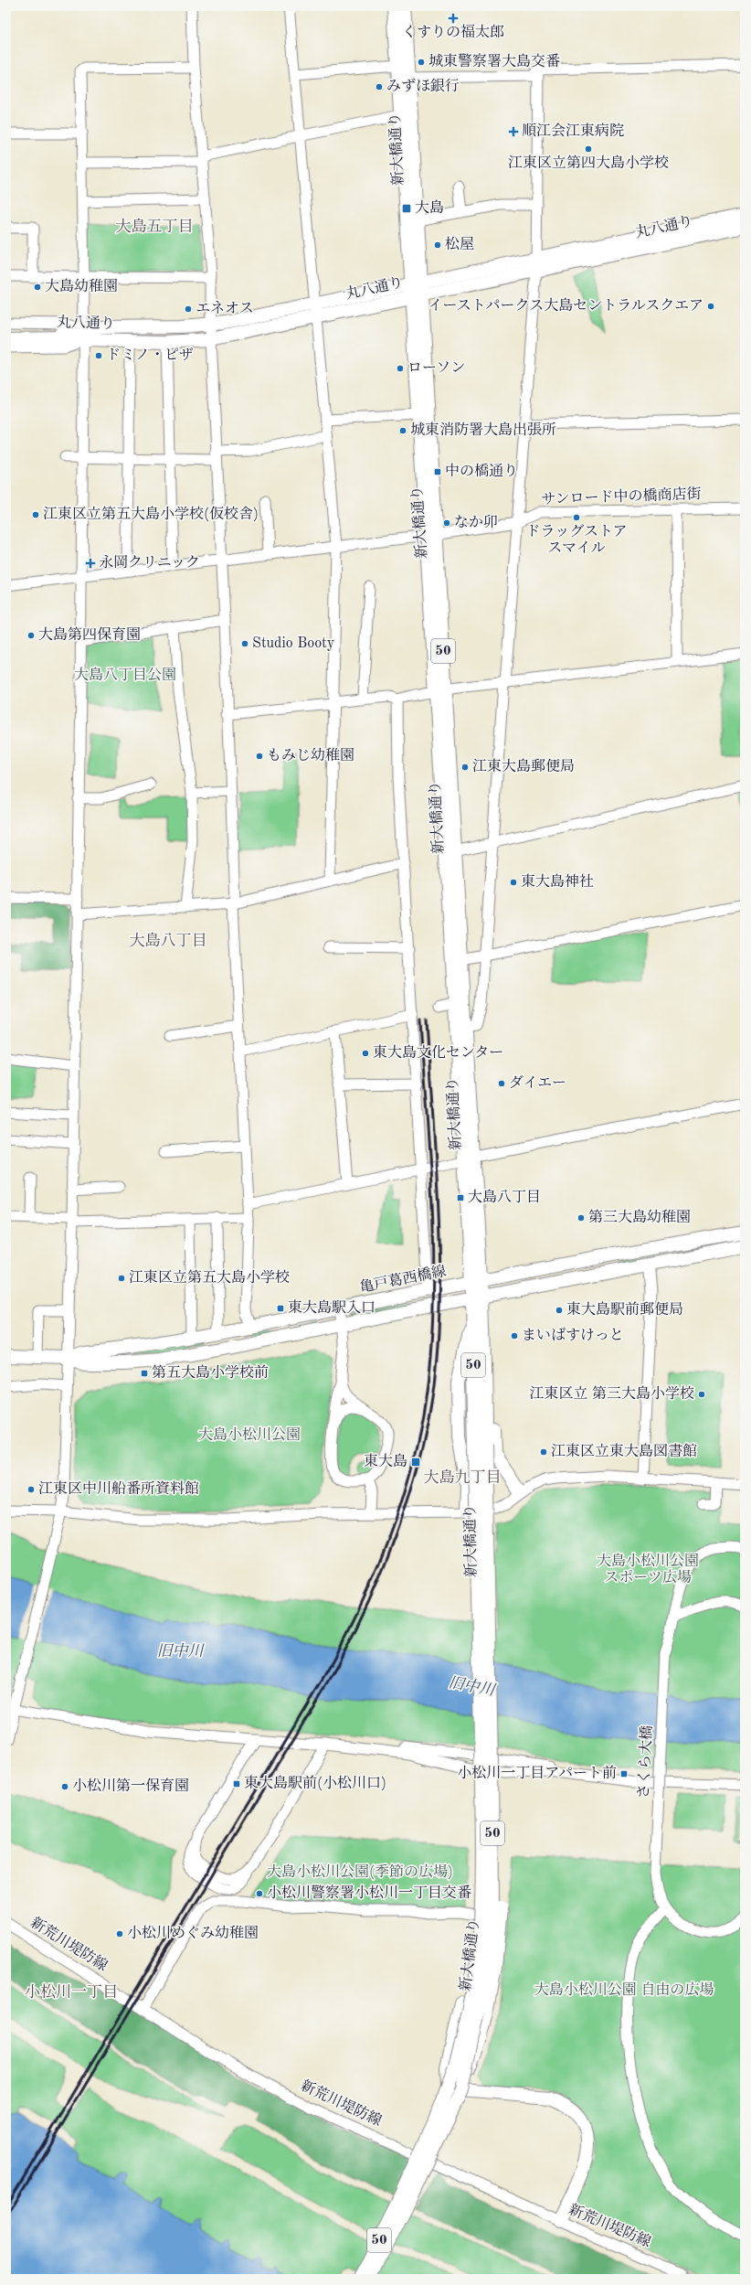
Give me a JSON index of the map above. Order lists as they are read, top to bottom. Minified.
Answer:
{"streets":{"main road":["新大橋通り","丸八通り","50","亀戸葛西橋線"],"street":["サンロード中の橋商店街","さくら大橋","新荒川堤防線"]},"crossings":[["新大橋通り","丸八通り"],["新大橋通り","サンロード中の橋商店街"],["新大橋通り","50"],["新大橋通り","亀戸葛西橋線"]],"districts":["大島五丁目","大島八丁目","大島九丁目","小松川一丁目"],"water":["旧中川"],"parks":["大島八丁目公園","大島小松川公園","大島小松川公園 スポーツ広場","大島小松川公園(季節の広場)","大島小松川公園 自由の広場"],"places":{"health":["くすりの福太郎","順江会江東病院","永岡クリニック"],"other":["城東警察署大島交番","みずほ銀行","江東区立第四大島小学校","松屋","大島幼稚園","イーストパークス大島セントラルスクエア","エネオス","ドミノ・ピザ","ローソン","城東消防署大島出張所","江東区立第五大島小学校(仮校舎)","ドラッグストア スマイル","なか卯","大島第四保育園","Studio Booty","もみじ幼稚園","江東大島郵便局","東大島神社","東大島文化センター","ダイエー","第三大島幼稚園","江東区立第五大島小学校","東大島駅前郵便局","まいばすけっと","江東区立 第三大島小学校","江東区立東大島図書館","江東区中川船番所資料館","小松川第一保育園","小松川警察署小松川一丁目交番","小松川めぐみ幼稚園"],"transit":["大島","中の橋通り","大島八丁目","東大島駅入口","第五大島小学校前","東大島","小松川一丁目アパート前","東大島駅前(小松川口)"]}}
